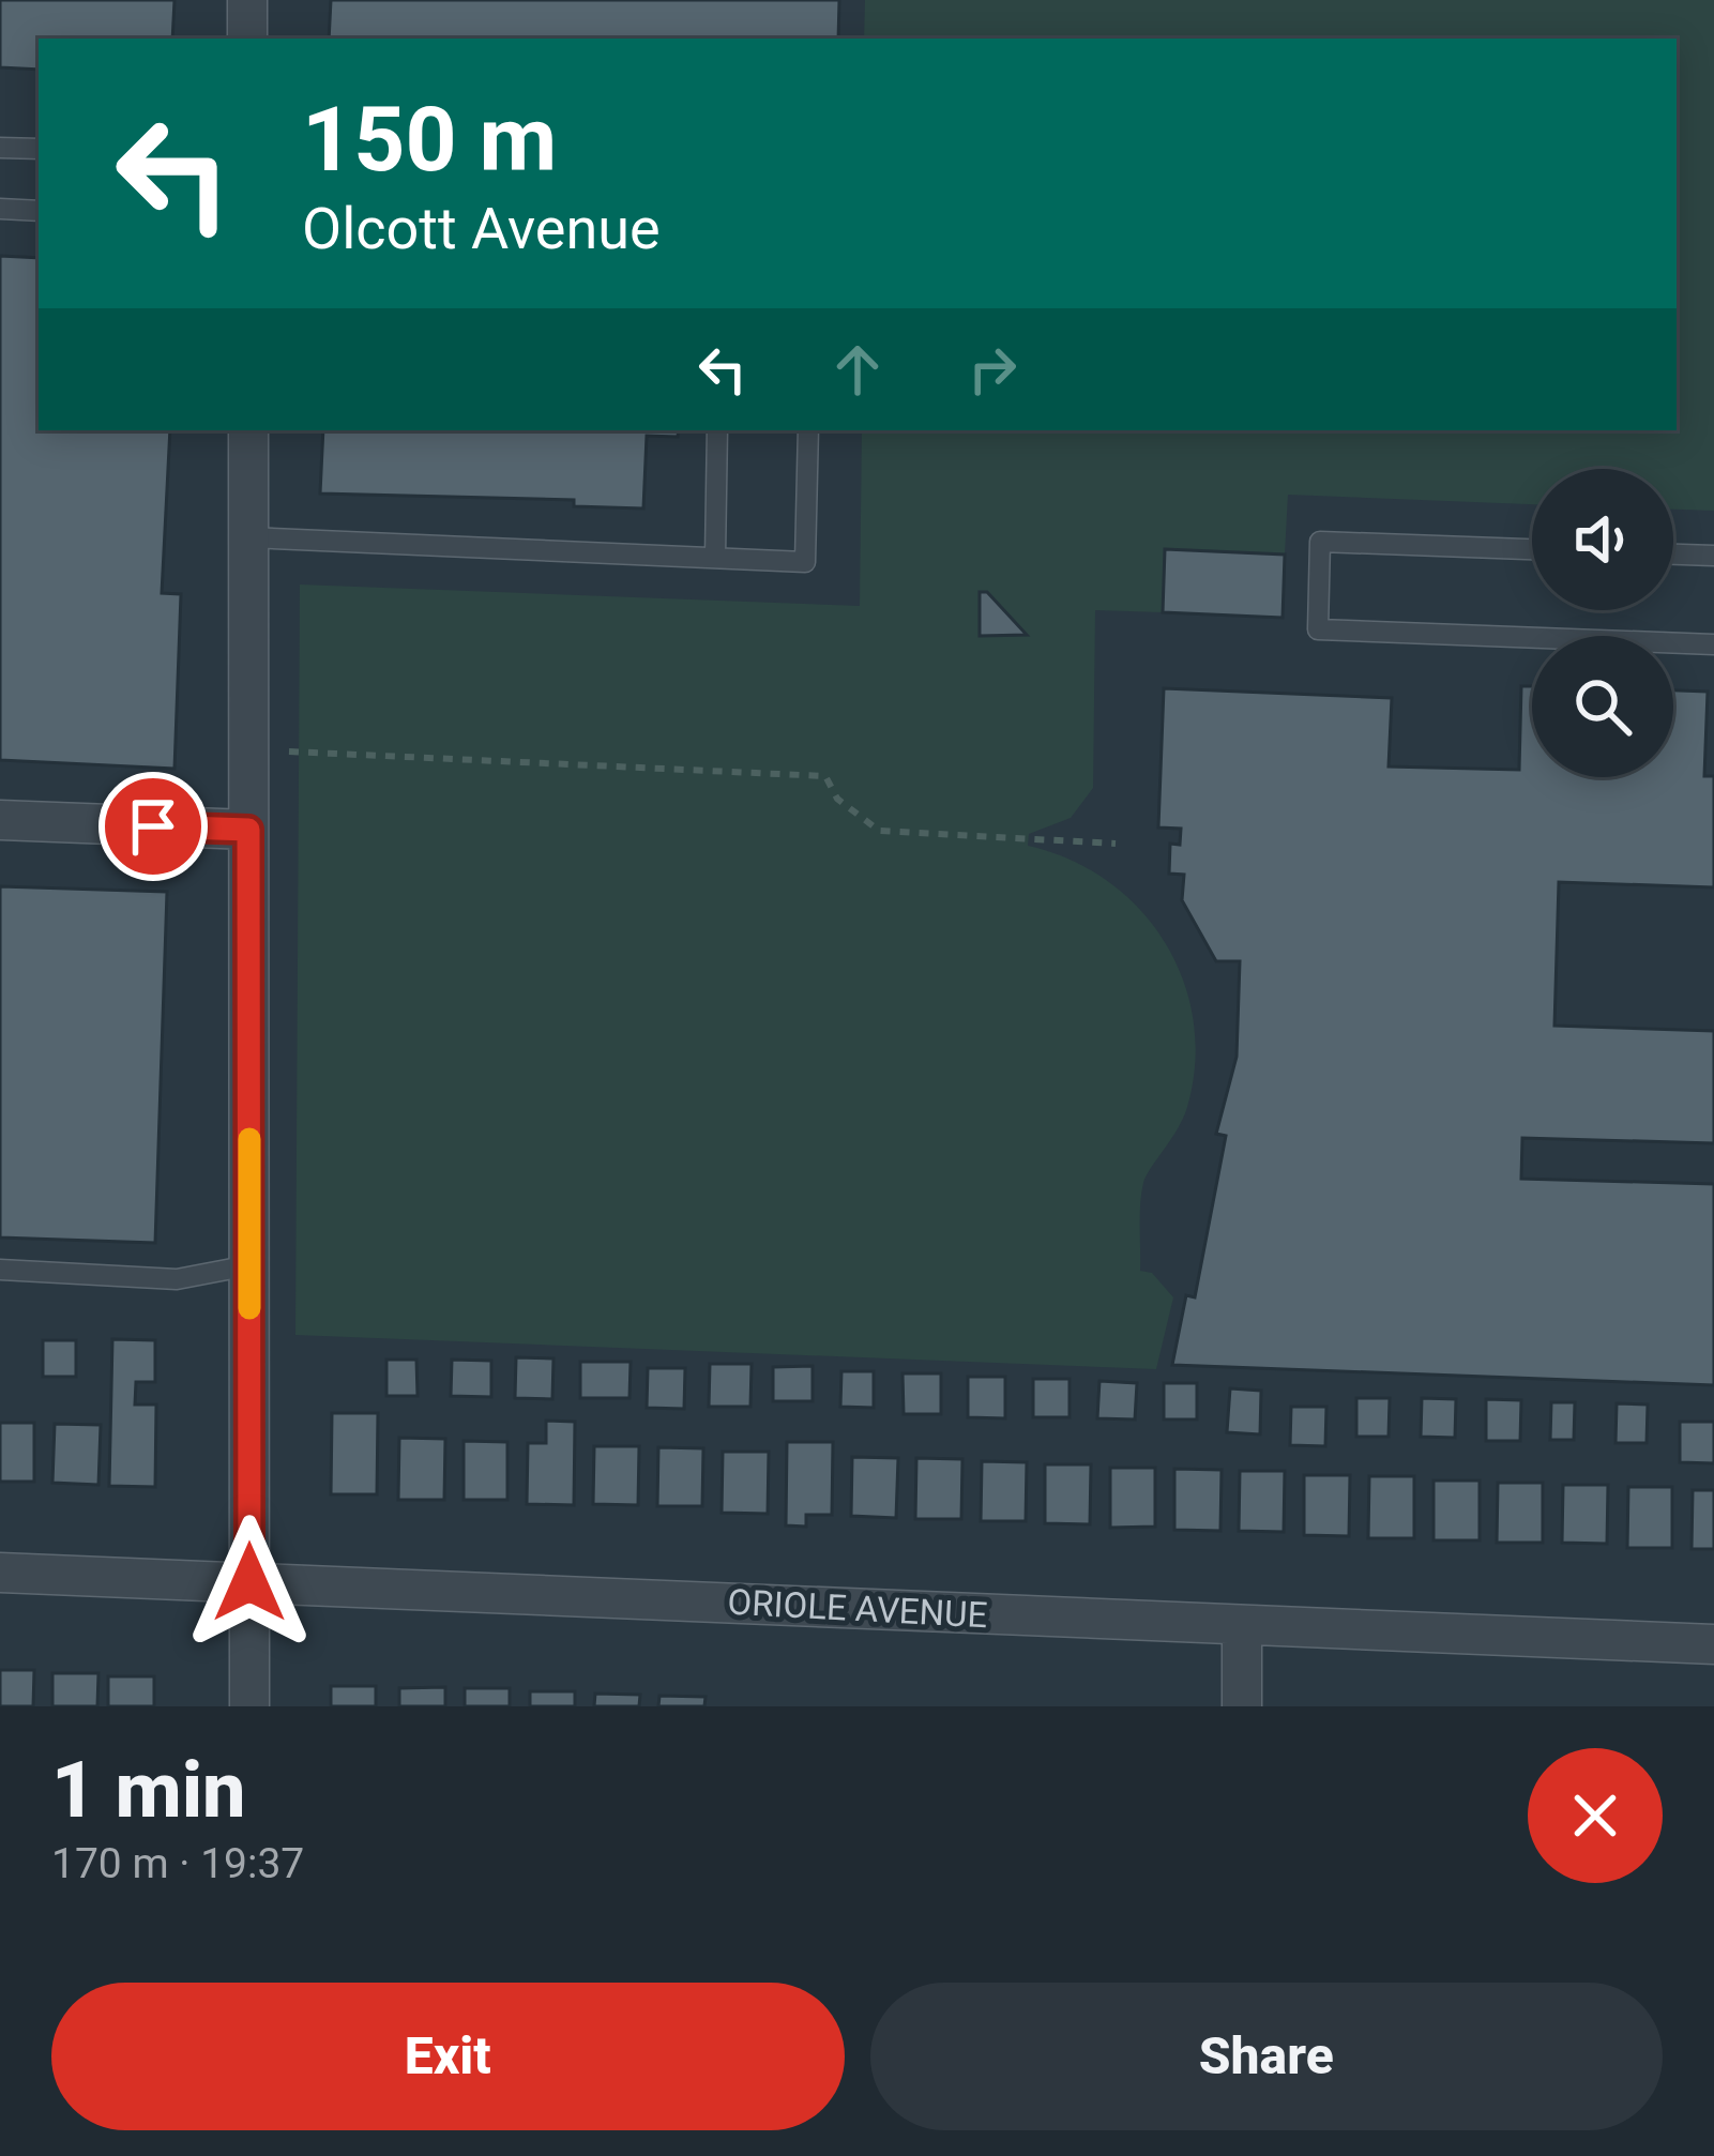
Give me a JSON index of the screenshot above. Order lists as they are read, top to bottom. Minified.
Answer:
{"streets":{"street":["ORIOLE AVENUE"]},"page":{"turn":["150 m","Olcott Avenue"],"heading":["1 min","170 m · 19:37"],"buttons":["Exit","Share"]}}
